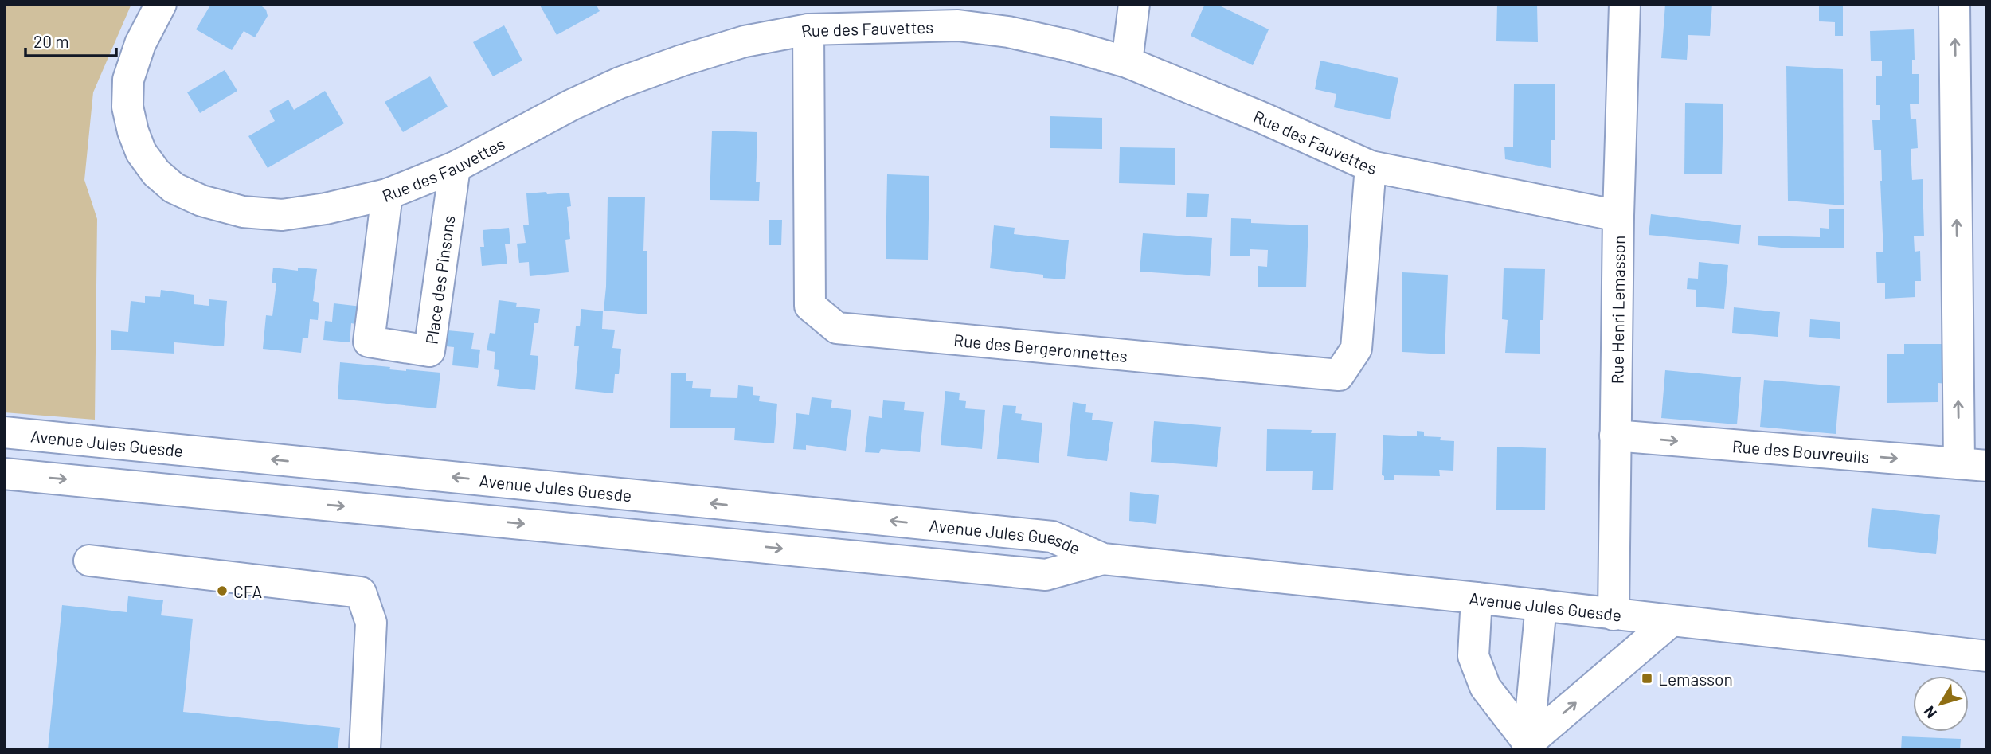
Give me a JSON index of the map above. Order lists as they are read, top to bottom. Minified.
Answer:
{"streets":{"street":["Rue des Fauvettes","Place des Pinsons","Rue Henri Lemasson","Rue des Bergeronnettes","Avenue Jules Guesde","Rue des Bouvreuils"]},"crossings":[["Rue des Fauvettes","Place des Pinsons"],["Rue des Fauvettes","Rue Henri Lemasson"],["Rue des Fauvettes","Rue des Bergeronnettes"],["Rue Henri Lemasson","Avenue Jules Guesde"],["Rue Henri Lemasson","Rue des Bouvreuils"]],"one_way":["Rue des Bouvreuils"],"places":{"other":["CFA"],"transit":["Lemasson"]},"scale_bar":"20 m","north":"bottom left"}
